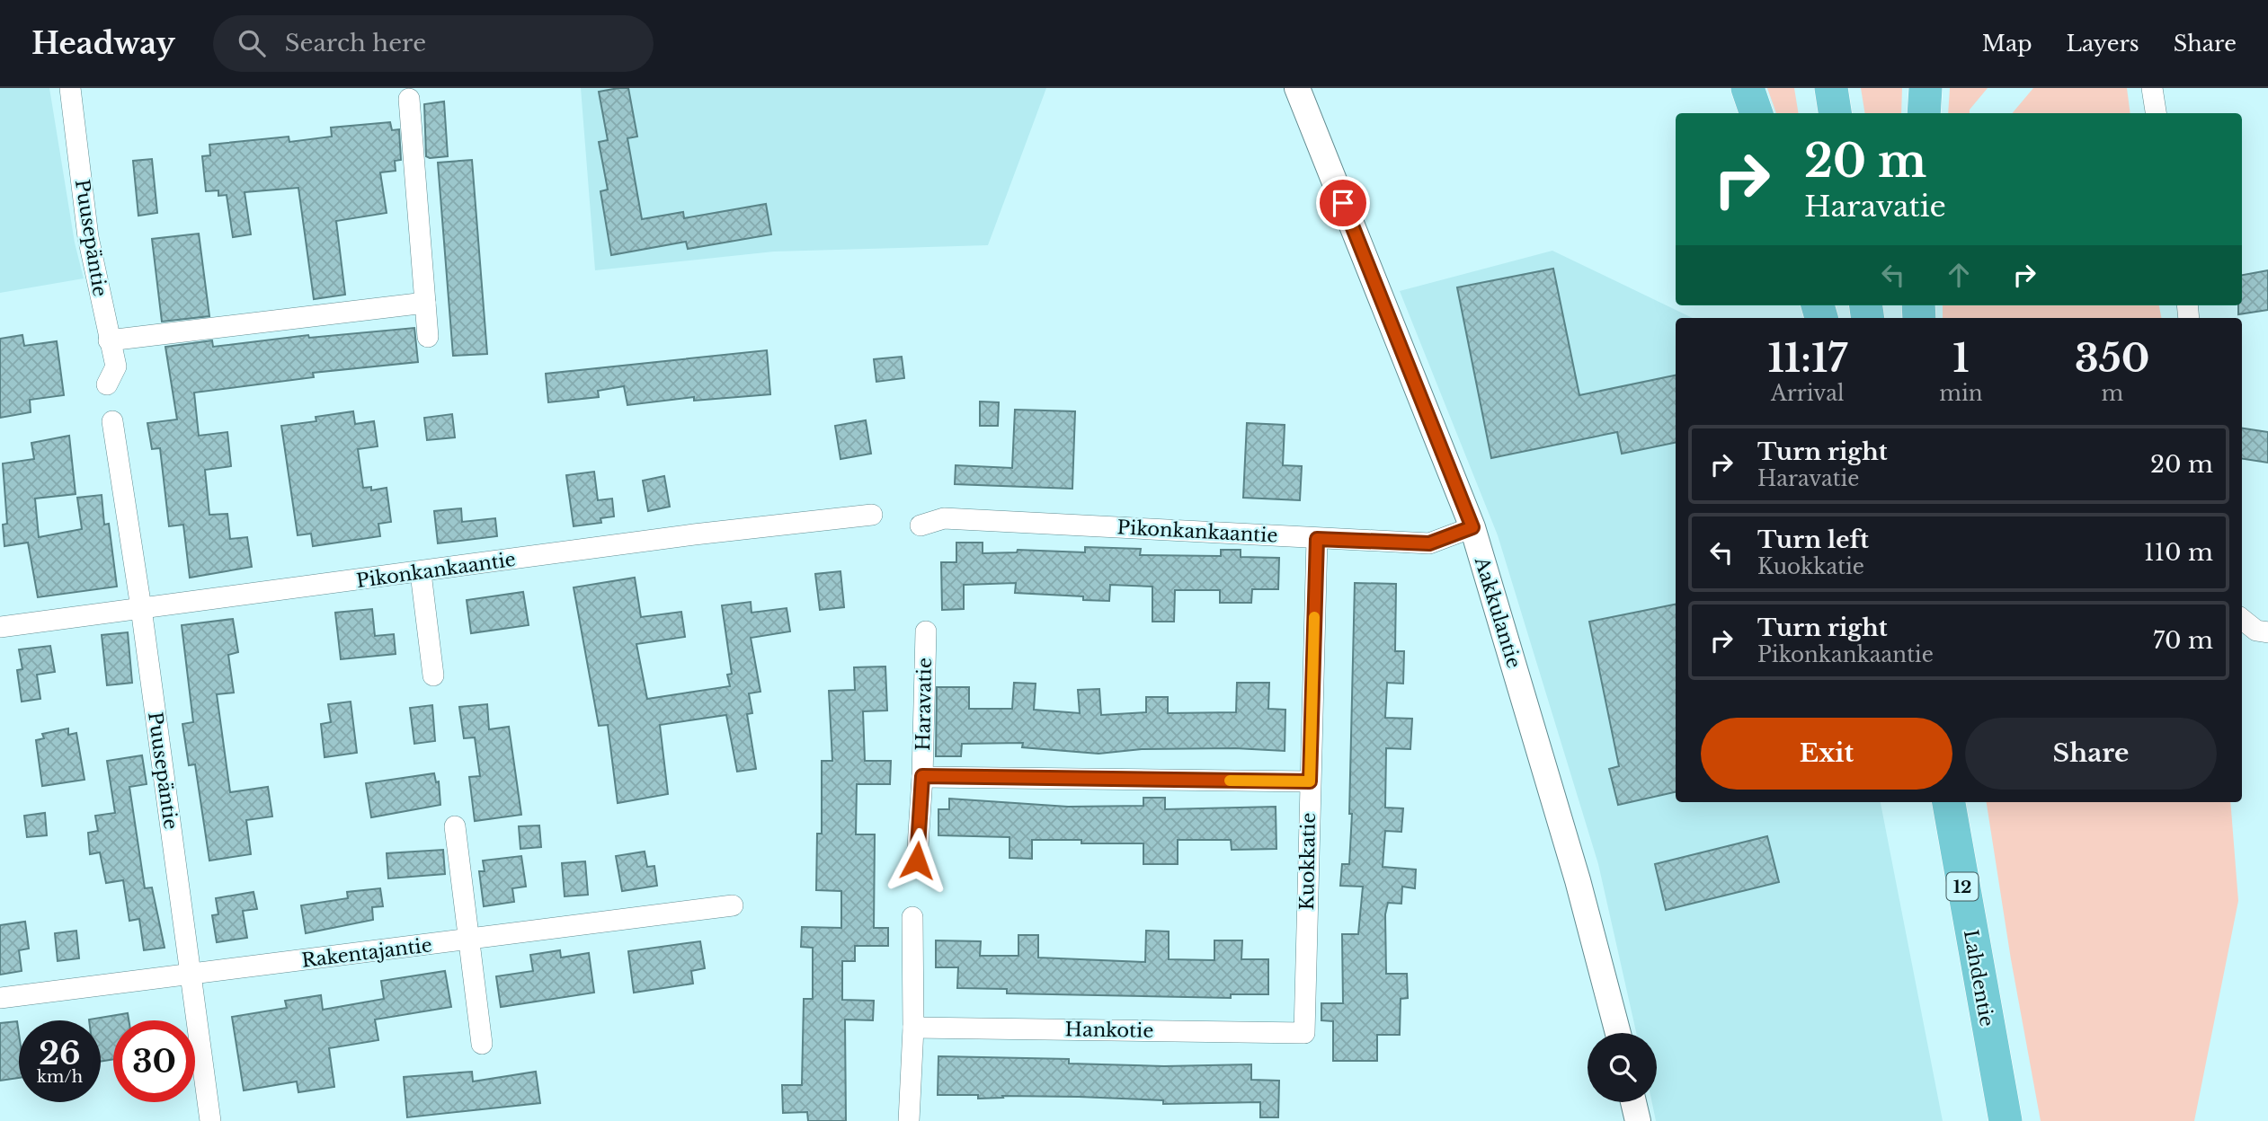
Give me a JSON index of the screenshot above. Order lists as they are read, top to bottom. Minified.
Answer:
{"streets":{"highway":["12","Lahdentie"],"street":["Puusepäntie","Pikonkankaantie","Aakkulantie","Haravatie","Kuokkatie","Rakentajantie","Hankotie"]},"crossings":[["Puusepäntie","Pikonkankaantie"],["Puusepäntie","Rakentajantie"],["Pikonkankaantie","Aakkulantie"],["Pikonkankaantie","Kuokkatie"],["Haravatie","Kuokkatie"],["Kuokkatie","Hankotie"]],"page":{"header":"Headway","search":"Search here","nav":["Map","Layers","Share"],"turn":["20 m","Haravatie"],"eta":["11:17","Arrival","1","min","350","m"],"list":[{"name":"Turn right","note":"Haravatie","value":"20 m"},{"name":"Turn left","note":"Kuokkatie","value":"110 m"},{"name":"Turn right","note":"Pikonkankaantie","value":"70 m"}],"buttons":["Exit","Share"],"speed":"26 km/h","limit":"30"}}
